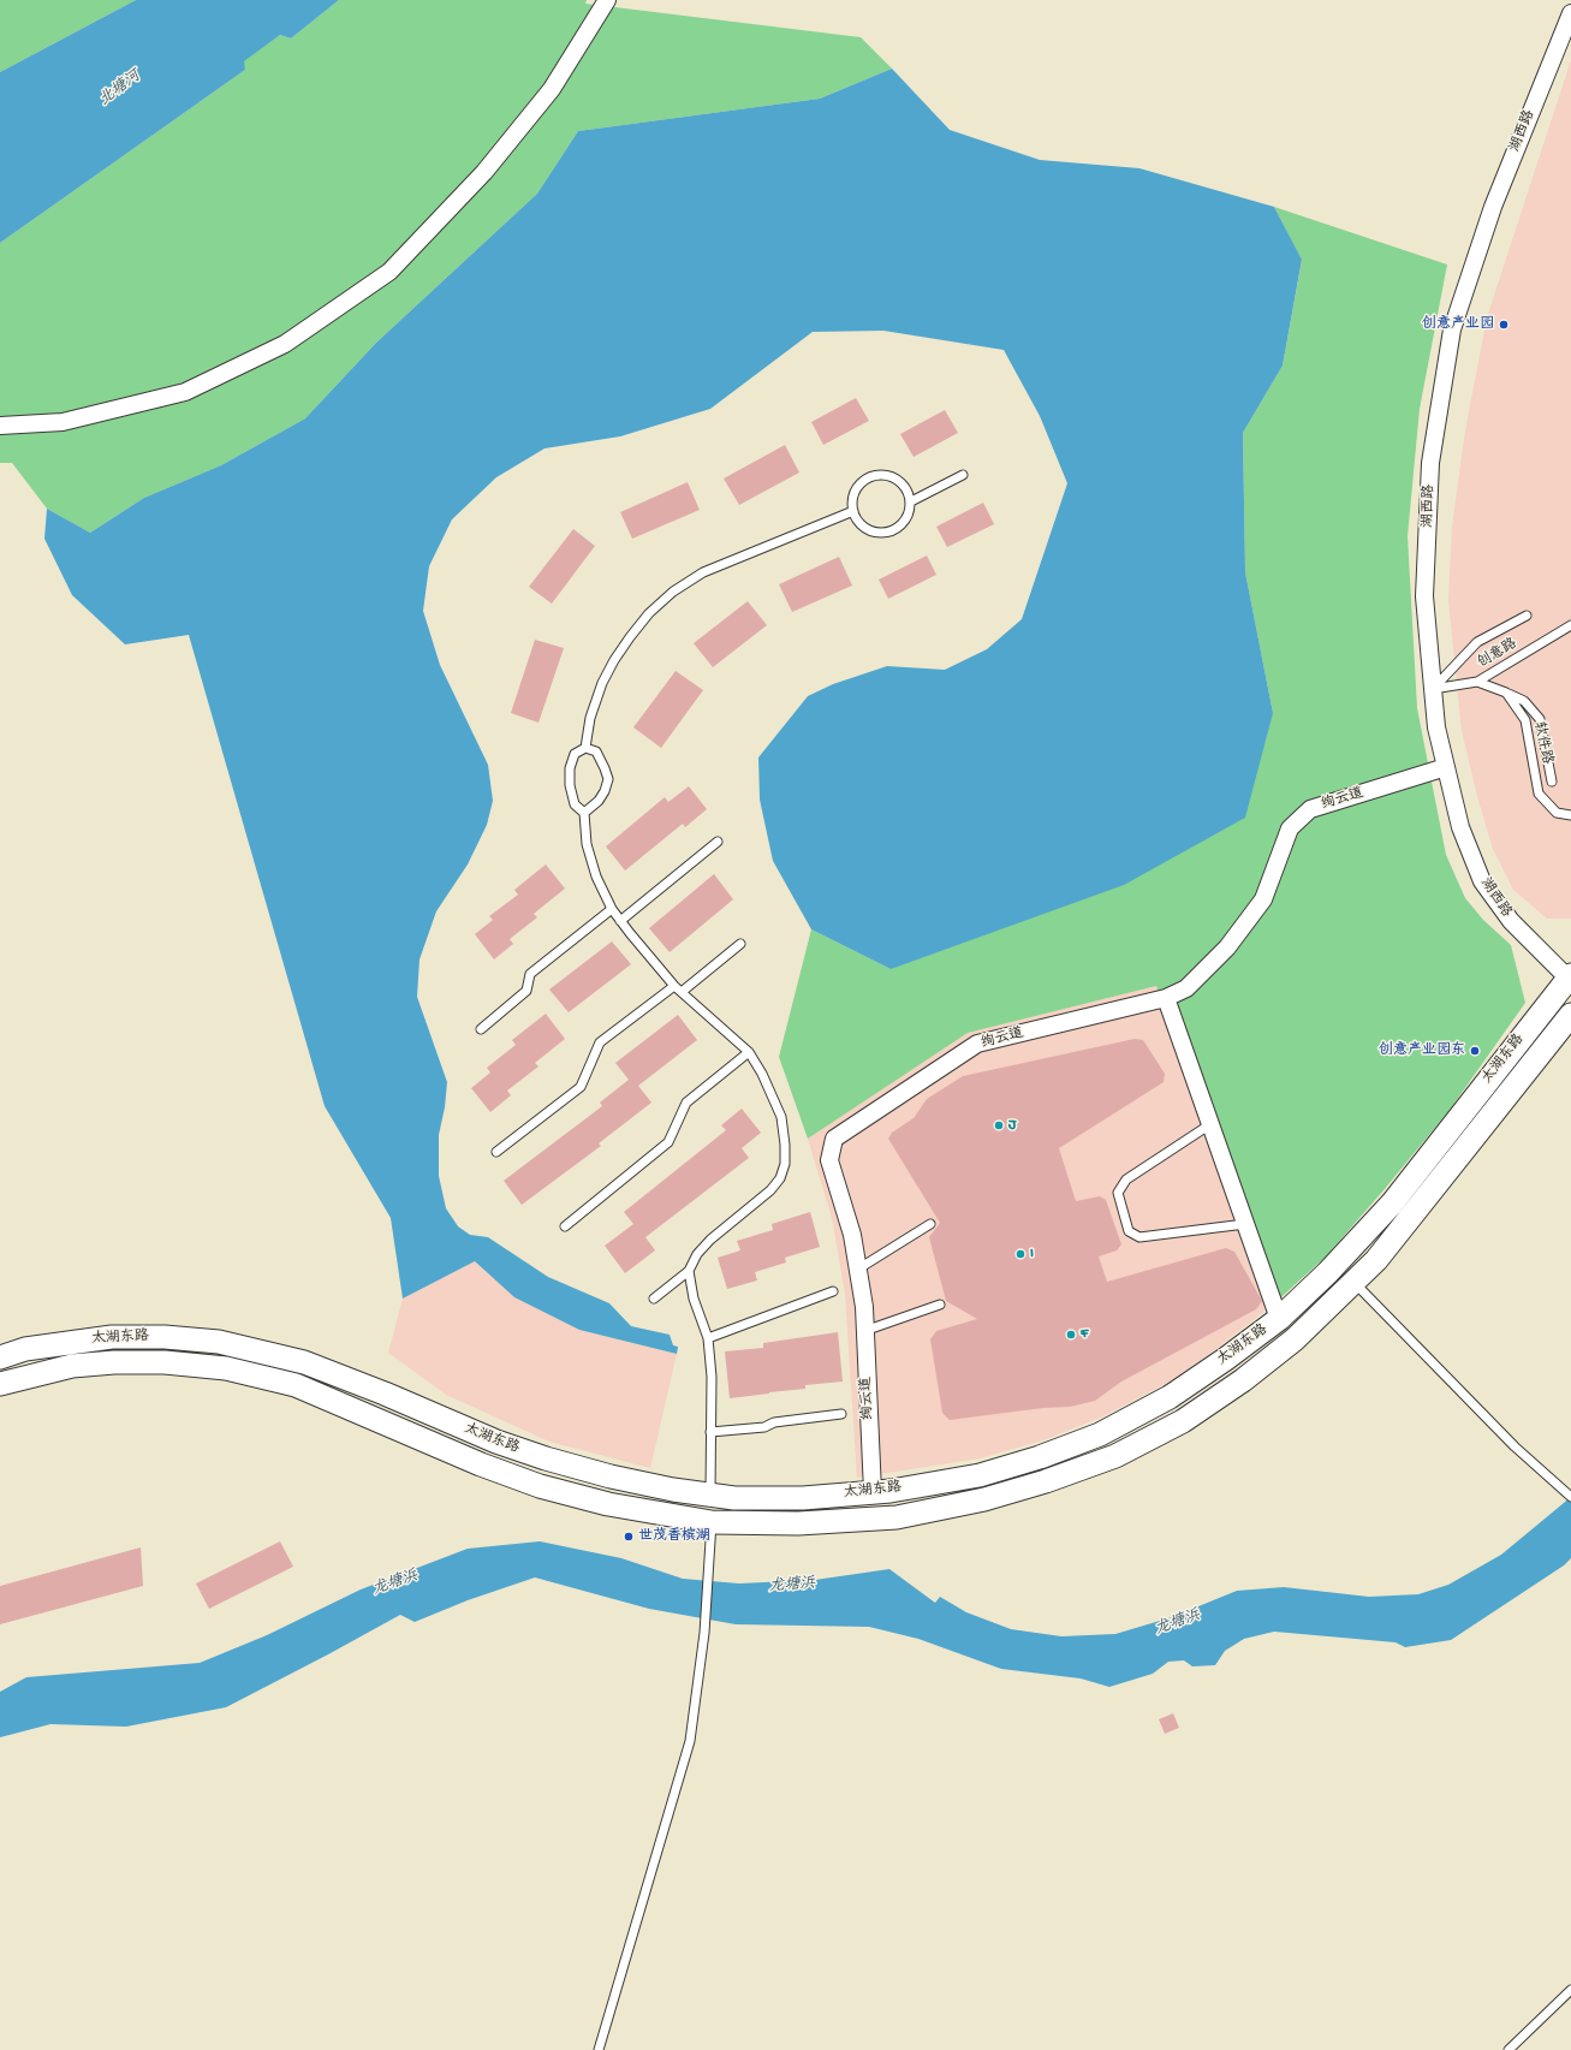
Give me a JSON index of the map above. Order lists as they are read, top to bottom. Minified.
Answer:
{"streets":{"main road":["太湖东路"],"street":["湖西路","绚云道"],"lane":["创意路","软件路"]},"crossings":[["湖西路","创意路"],["湖西路","绚云道"],["湖西路","太湖东路"],["绚云道","太湖东路"]],"water":["北塘河","龙塘浜"],"places":["创意产业园","创意产业园东","J","I","F","世茂香槟湖"]}
